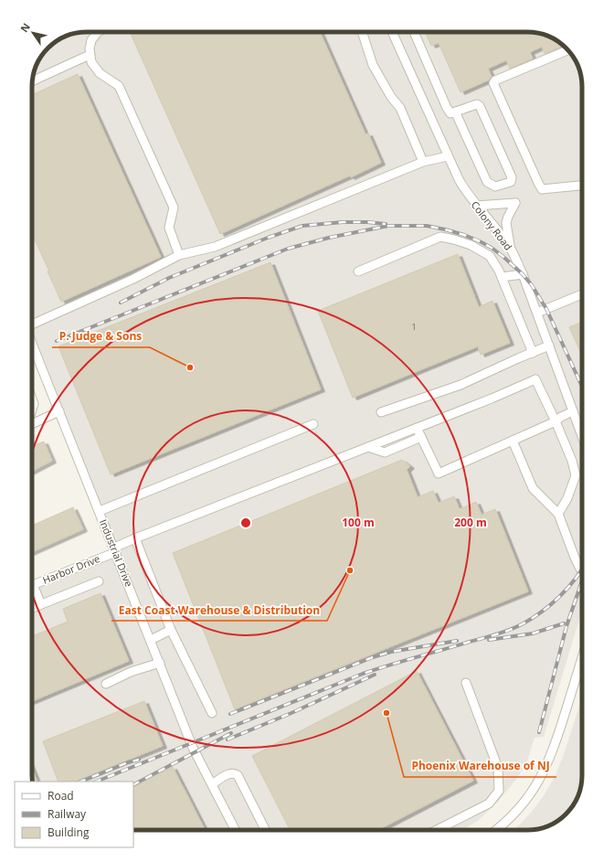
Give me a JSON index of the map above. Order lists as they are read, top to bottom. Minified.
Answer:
{"streets":{"street":["Colony Road","Industrial Drive","Harbor Drive"]},"crossings":[["Industrial Drive","Harbor Drive"]],"places":["P. Judge & Sons","East Coast Warehouse & Distribution","Phoenix Warehouse of NJ"],"house_numbers":["1"],"legend":["Road","Railway","Building"],"north":"top left","rings":["100 m","200 m"]}
